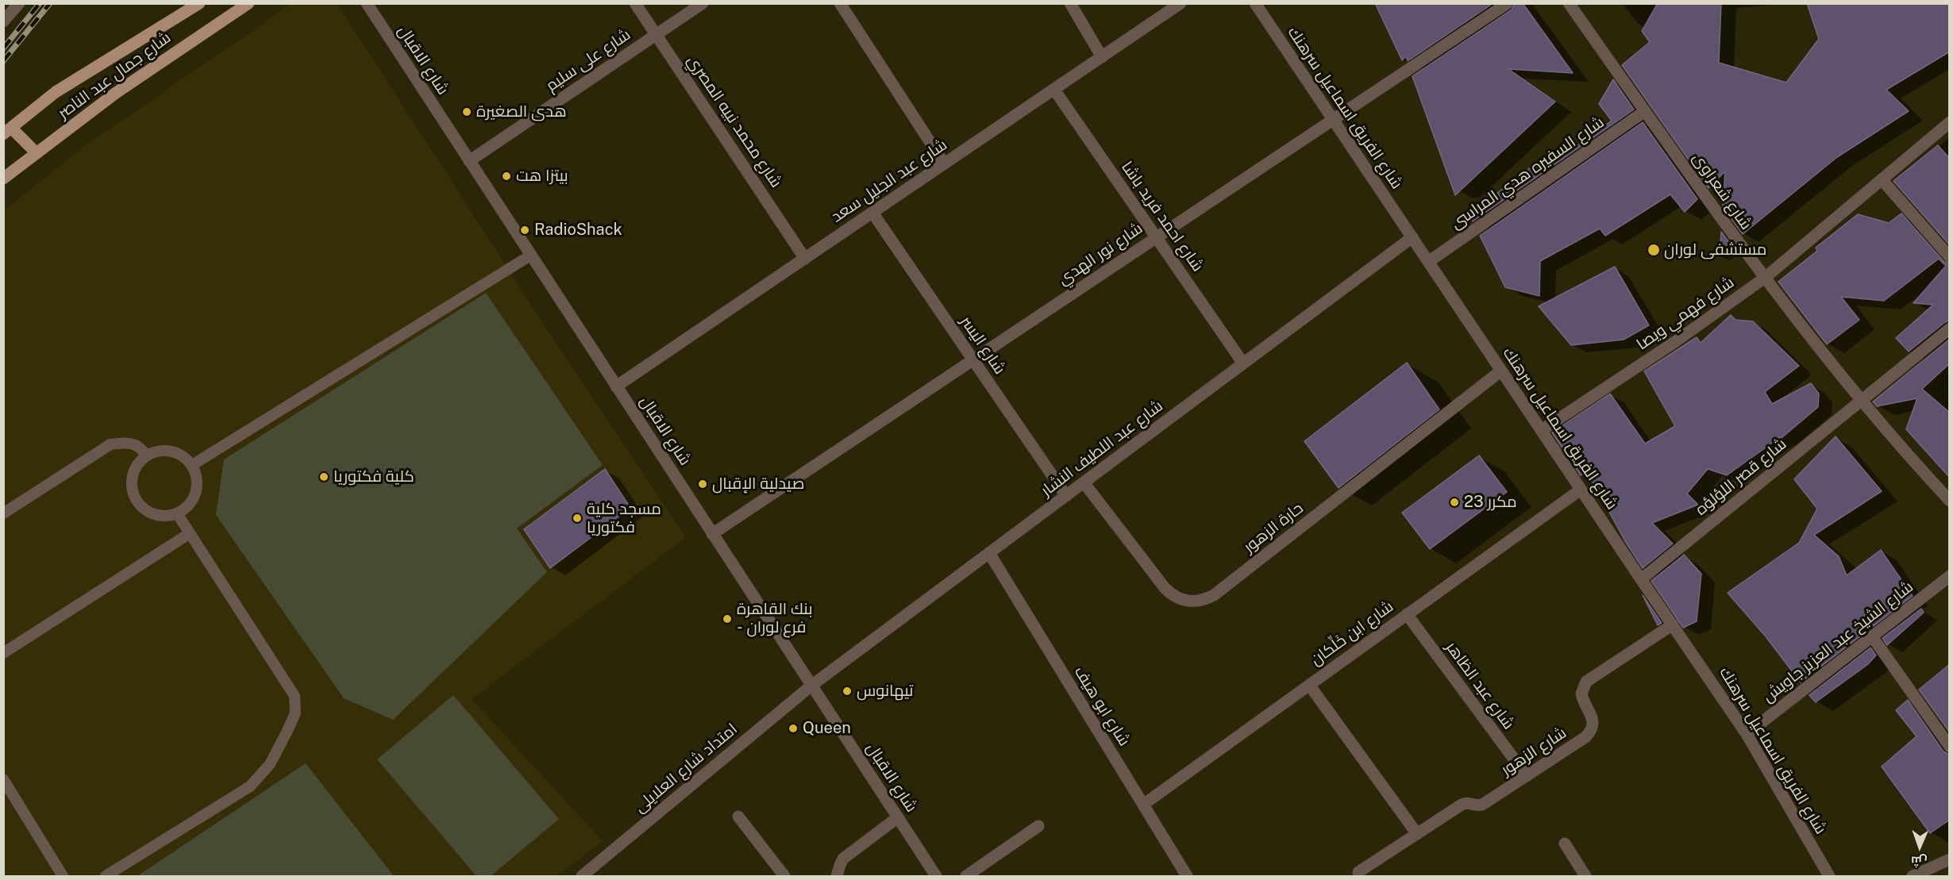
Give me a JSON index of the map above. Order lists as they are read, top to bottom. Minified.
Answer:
{"streets":{"main road":["شارع جمال عبد الناصر"],"street":["شارع الاقبال","شارع على سليم","شارع الفريق اسماعيل سرهنك","شارع محمد نبيه المصري","شارع السفيره هدي المراسى","شارع عبد الجليل سعد","شارع شعراوى","شارع احمد فريد باشا","شارع نور الهدي","شارع فهمي ويصا","شارع اليسر","شارع عبد اللطيف النشار","شارع قصر اللؤلؤه","حارة الزهور","شارع ابن خَلِّكان","شارع الشيخ عبد العزيز جاويش","شارع عبد الظاهر","شارع ابو هيف","شارع الزهور","امتداد شارع العلايلى"]},"crossings":[["شارع الاقبال","شارع على سليم"],["شارع الاقبال","شارع عبد الجليل سعد"],["شارع الاقبال","شارع نور الهدي"],["شارع الاقبال","شارع عبد اللطيف النشار"],["شارع الاقبال","امتداد شارع العلايلى"],["شارع على سليم","شارع محمد نبيه المصري"],["شارع الفريق اسماعيل سرهنك","شارع السفيره هدي المراسى"],["شارع الفريق اسماعيل سرهنك","شارع نور الهدي"],["شارع الفريق اسماعيل سرهنك","شارع فهمي ويصا"],["شارع الفريق اسماعيل سرهنك","شارع عبد اللطيف النشار"],["شارع الفريق اسماعيل سرهنك","شارع قصر اللؤلؤه"],["شارع الفريق اسماعيل سرهنك","حارة الزهور"],["شارع الفريق اسماعيل سرهنك","شارع ابن خَلِّكان"],["شارع الفريق اسماعيل سرهنك","شارع الشيخ عبد العزيز جاويش"],["شارع الفريق اسماعيل سرهنك","شارع الزهور"],["شارع محمد نبيه المصري","شارع عبد الجليل سعد"],["شارع السفيره هدي المراسى","شارع شعراوى"],["شارع عبد الجليل سعد","شارع احمد فريد باشا"],["شارع عبد الجليل سعد","شارع اليسر"],["شارع شعراوى","شارع فهمي ويصا"],["شارع شعراوى","شارع قصر اللؤلؤه"],["شارع احمد فريد باشا","شارع نور الهدي"],["شارع احمد فريد باشا","شارع عبد اللطيف النشار"],["شارع نور الهدي","شارع اليسر"],["شارع اليسر","شارع عبد اللطيف النشار"],["شارع عبد اللطيف النشار","حارة الزهور"],["شارع عبد اللطيف النشار","شارع ابو هيف"],["شارع عبد اللطيف النشار","امتداد شارع العلايلى"],["شارع ابن خَلِّكان","شارع عبد الظاهر"],["شارع ابن خَلِّكان","شارع ابو هيف"],["شارع عبد الظاهر","شارع الزهور"]],"places":["هدى الصغيرة","بيتزا هت","RadioShack","مستشفى لوران","كلية فكتوريا","صيدلية الإقبال","23 مكرر","مسجد كلية فكتوريا","بنك القاهرة - فرع لوران","تيهانوس","Queen"],"north":"bottom"}
